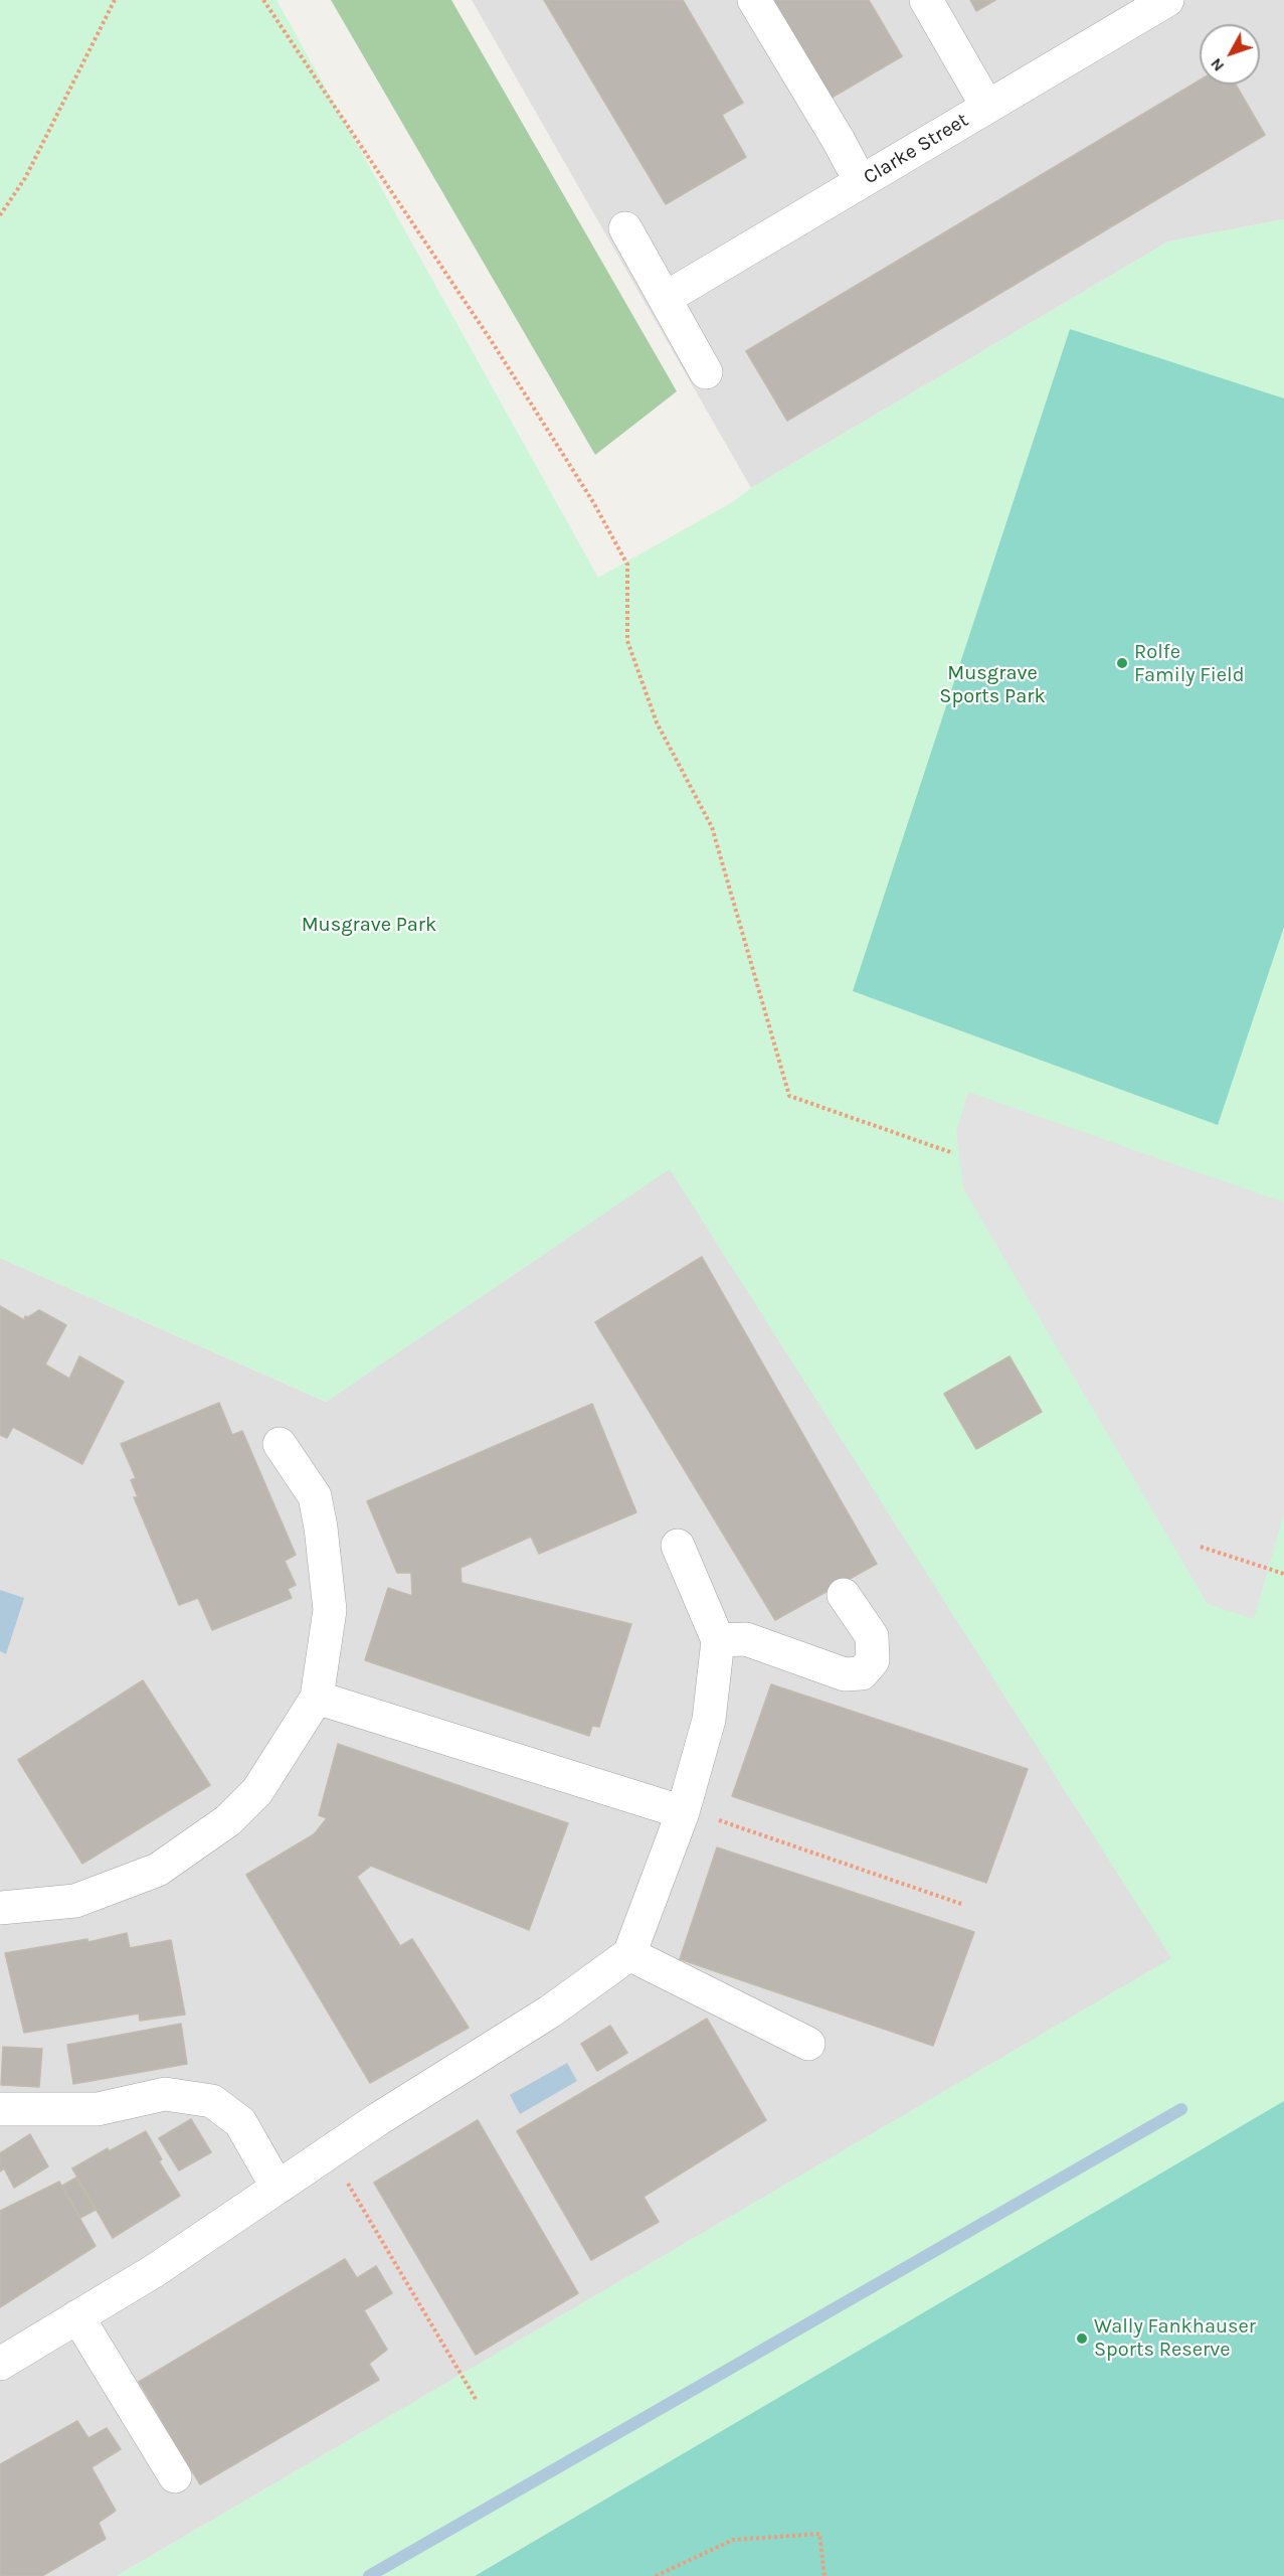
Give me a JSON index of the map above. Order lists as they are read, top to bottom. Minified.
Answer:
{"streets":{"street":["Clarke Street"]},"parks":["Musgrave Sports Park","Musgrave Park"],"places":["Rolfe Family Field","Wally Fankhauser Sports Reserve"],"north":"bottom left"}
